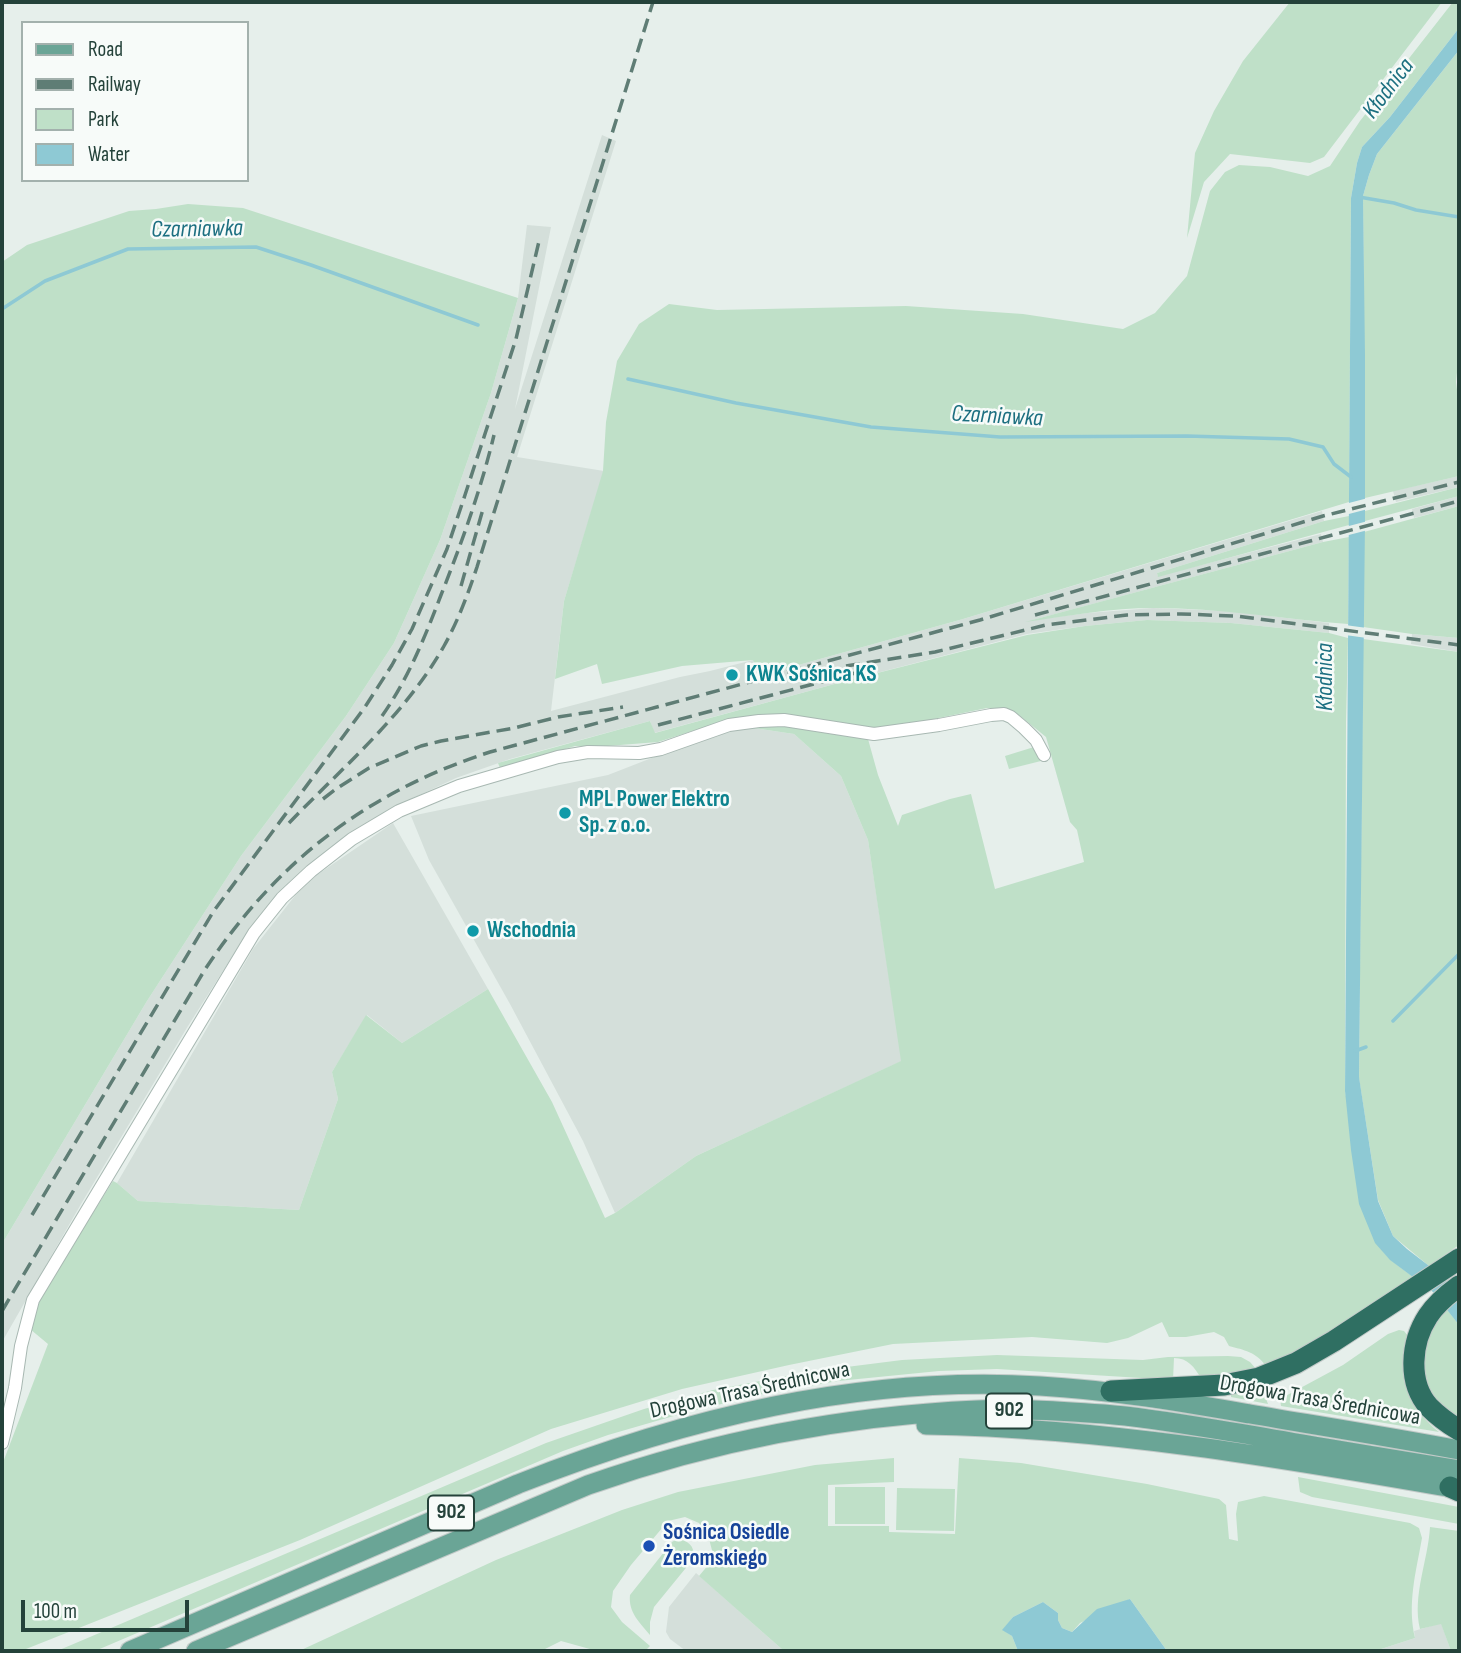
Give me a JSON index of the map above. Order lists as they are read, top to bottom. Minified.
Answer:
{"streets":{"main road":["Drogowa Trasa Średnicowa","902"]},"water":["Kłodnica","Czarniawka"],"places":["KWK Sośnica KS","MPL Power Elektro Sp. z o.o.","Wschodnia","Sośnica Osiedle Żeromskiego"],"legend":["Road","Railway","Park","Water"],"scale_bar":"100 m"}
